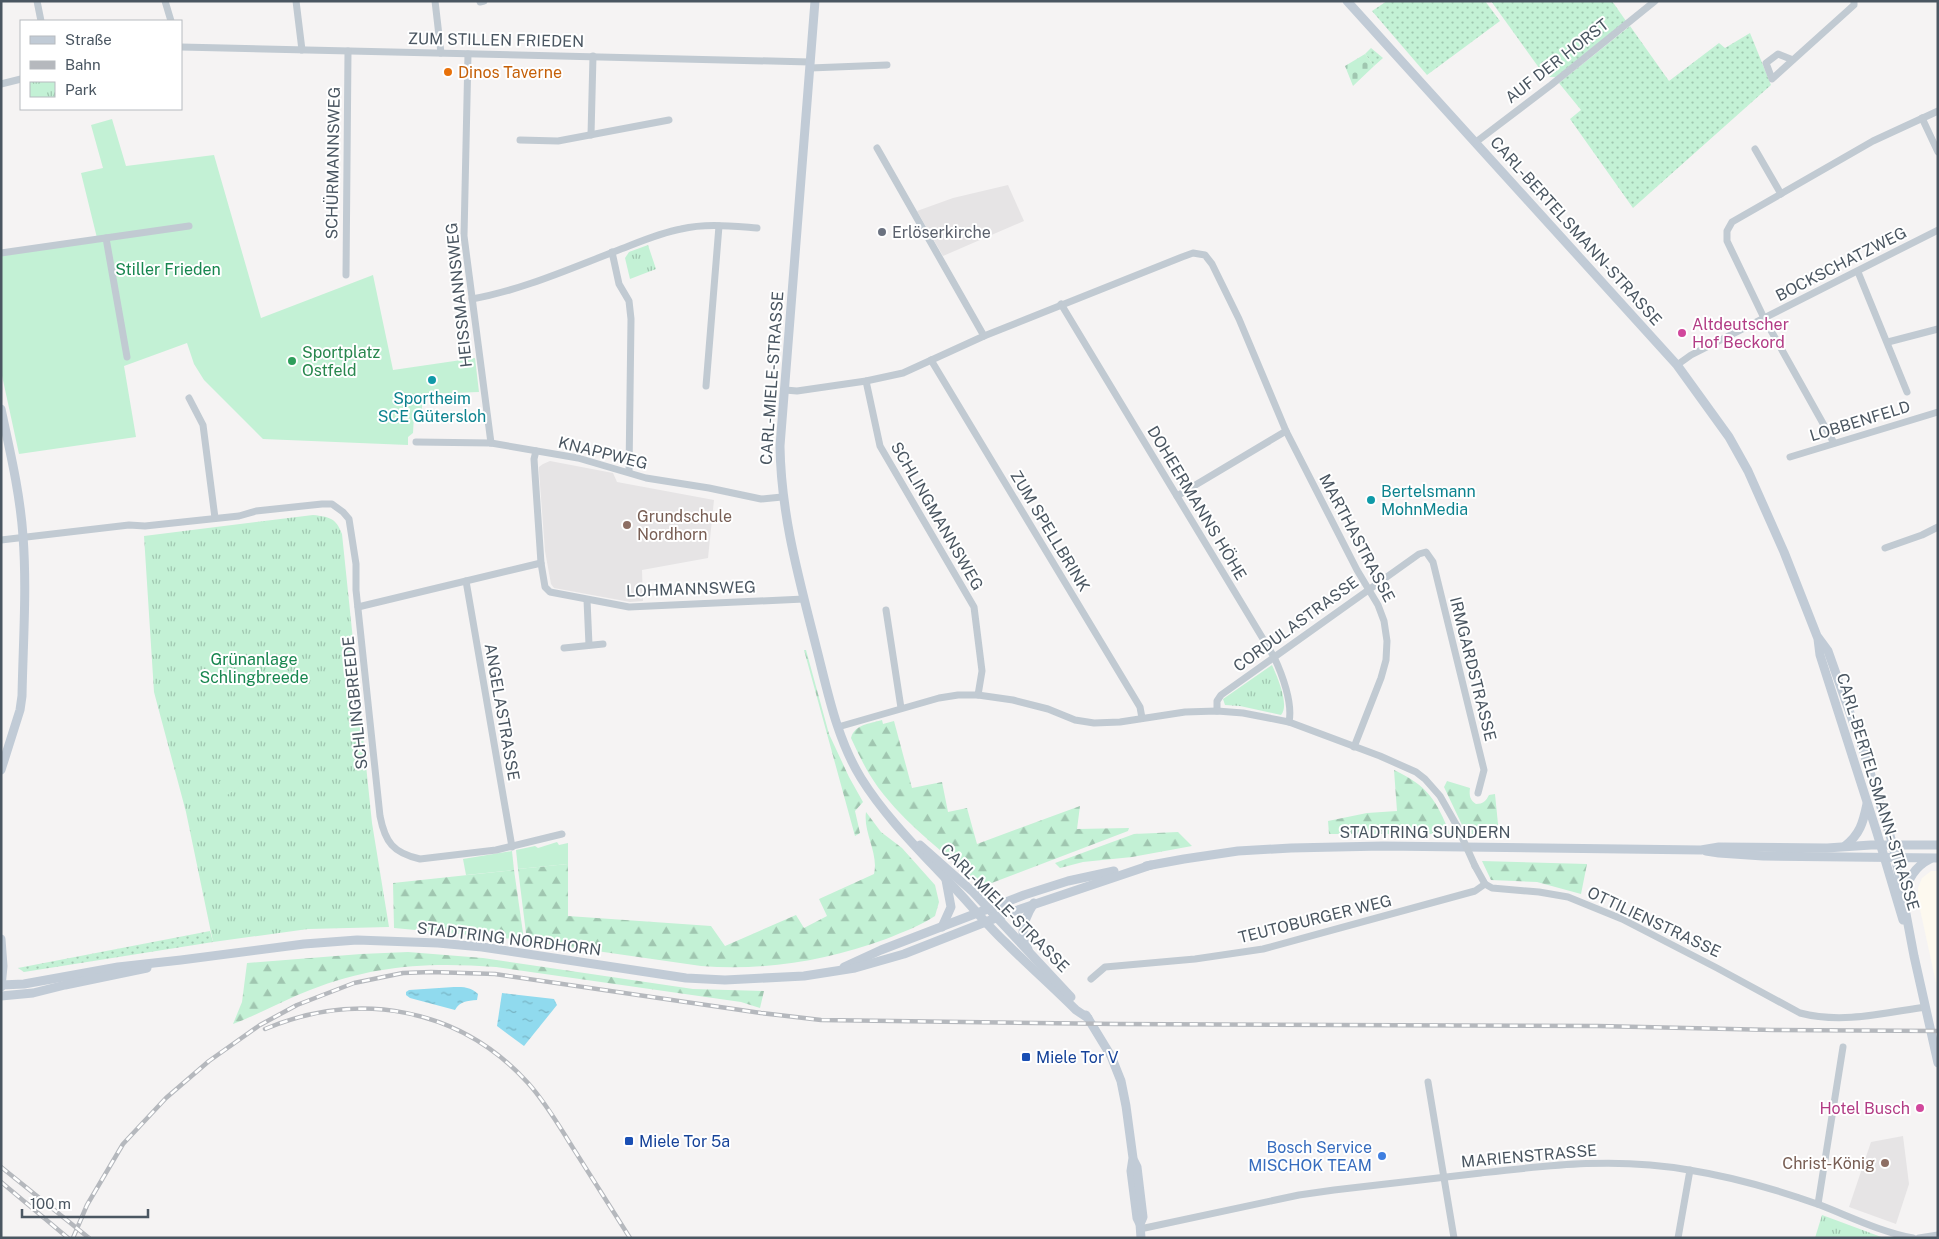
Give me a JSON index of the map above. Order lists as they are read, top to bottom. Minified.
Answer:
{"streets":{"main road":["CARL-BERTELSMANN-STRASSE","CARL-MIELE-STRASSE","STADTRING SUNDERN","STADTRING NORDHORN"],"street":["ZUM STILLEN FRIEDEN","AUF DER HORST","SCHÜRMANNSWEG","BOCKSCHATZWEG","HEISSMANNSWEG","LOBBENFELD","KNAPPWEG","DOHEERMANNS HÖHE","SCHLINGMANNSWEG","ZUM SPELLBRINK","MARTHASTRASSE","LOHMANNSWEG","CORDULASTRASSE","IRMGARDSTRASSE","SCHLINGBREEDE","ANGELASTRASSE","TEUTOBURGER WEG","OTTILIENSTRASSE","MARIENSTRASSE"]},"crossings":[["ZUM STILLEN FRIEDEN","SCHÜRMANNSWEG"],["ZUM STILLEN FRIEDEN","HEISSMANNSWEG"],["ZUM STILLEN FRIEDEN","CARL-MIELE-STRASSE"],["AUF DER HORST","CARL-BERTELSMANN-STRASSE"],["CARL-BERTELSMANN-STRASSE","BOCKSCHATZWEG"],["CARL-BERTELSMANN-STRASSE","STADTRING SUNDERN"],["CARL-BERTELSMANN-STRASSE","OTTILIENSTRASSE"],["HEISSMANNSWEG","KNAPPWEG"],["CARL-MIELE-STRASSE","KNAPPWEG"],["CARL-MIELE-STRASSE","LOHMANNSWEG"],["CARL-MIELE-STRASSE","STADTRING SUNDERN"],["CARL-MIELE-STRASSE","STADTRING NORDHORN"],["CARL-MIELE-STRASSE","MARIENSTRASSE"],["KNAPPWEG","LOHMANNSWEG"],["DOHEERMANNS HÖHE","MARTHASTRASSE"],["DOHEERMANNS HÖHE","CORDULASTRASSE"],["MARTHASTRASSE","CORDULASTRASSE"],["CORDULASTRASSE","IRMGARDSTRASSE"],["SCHLINGBREEDE","ANGELASTRASSE"],["STADTRING SUNDERN","STADTRING NORDHORN"],["TEUTOBURGER WEG","OTTILIENSTRASSE"]],"parks":["Stiller Frieden","Grünanlage Schlingbreede"],"places":{"other":["Dinos Taverne","Erlöserkirche","Altdeutscher Hof Beckord","Sportplatz Ostfeld","Sportheim SCE Gütersloh","Bertelsmann MohnMedia","Grundschule Nordhorn","Hotel Busch","Bosch Service MISCHOK TEAM","Christ-König"],"transit":["Miele Tor V","Miele Tor 5a"]},"legend":["Straße","Bahn","Park"],"scale_bar":"100 m"}
